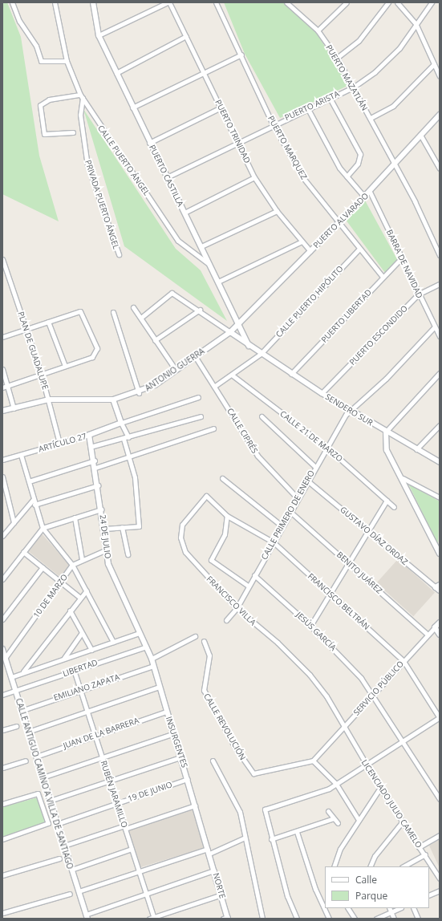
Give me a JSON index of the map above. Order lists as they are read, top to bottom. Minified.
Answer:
{"streets":{"street":["PUERTO MAZATLÁN","PUERTO ARISTA","PUERTO TRINIDAD","PUERTO MARQUEZ","CALLE PUERTO ÁNGEL","PUERTO CASTILLA","PRIVADA PUERTO ÁNGEL","PUERTO ALVARADO","BARRA DE NAVIDAD","CALLE PUERTO HIPÓLITO","PUERTO LIBERTAD","PUERTO ESCONDIDO","PLAN DE GUADALUPE","ANTONIO GUERRA","SENDERO SUR","CALLE CIPRÉS","CALLE 21 DE MARZO","ARTÍCULO 27","CALLE PRIMERO DE ENERO","GUSTAVO DÍAZ ORDAZ","24 DE JULIO","BENITO JUÁREZ","10 DE MARZO","FRANCISCO VILLA","FRANCISCO BELTRÁN","JESÚS GARCÍA","LIBERTAD","EMILIANO ZAPATA","SERVICIO PÚBLICO","CALLE REVOLUCIÓN","JUAN DE LA BARRERA","INSURGENTES","CALLE ANTIGUO CAMINO A VILLA DE SANTIAGO","19 DE JUNIO","RUBÉN JARAMILLO","LICENCIADO JULIO CAMELO","NORTE"]},"crossings":[["PUERTO MAZATLÁN","PUERTO ARISTA"],["PUERTO MAZATLÁN","PUERTO ALVARADO"],["PUERTO ARISTA","PUERTO TRINIDAD"],["PUERTO ARISTA","PUERTO MARQUEZ"],["PUERTO ARISTA","PUERTO CASTILLA"],["PUERTO TRINIDAD","PUERTO ALVARADO"],["PUERTO MARQUEZ","PUERTO ALVARADO"],["PUERTO MARQUEZ","CALLE PUERTO HIPÓLITO"],["PUERTO MARQUEZ","PUERTO LIBERTAD"],["CALLE PUERTO ÁNGEL","PUERTO CASTILLA"],["CALLE PUERTO ÁNGEL","PRIVADA PUERTO ÁNGEL"],["PUERTO CASTILLA","PUERTO ALVARADO"],["PUERTO ALVARADO","BARRA DE NAVIDAD"],["PUERTO ALVARADO","ANTONIO GUERRA"],["BARRA DE NAVIDAD","PUERTO LIBERTAD"],["BARRA DE NAVIDAD","PUERTO ESCONDIDO"],["BARRA DE NAVIDAD","CALLE PRIMERO DE ENERO"],["CALLE PUERTO HIPÓLITO","SENDERO SUR"],["CALLE PUERTO HIPÓLITO","CALLE CIPRÉS"],["CALLE PUERTO HIPÓLITO","CALLE 21 DE MARZO"],["PUERTO LIBERTAD","SENDERO SUR"],["PUERTO ESCONDIDO","SENDERO SUR"],["PLAN DE GUADALUPE","ANTONIO GUERRA"],["PLAN DE GUADALUPE","ARTÍCULO 27"],["ANTONIO GUERRA","CALLE CIPRÉS"],["SENDERO SUR","CALLE PRIMERO DE ENERO"],["CALLE CIPRÉS","CALLE PRIMERO DE ENERO"],["CALLE 21 DE MARZO","CALLE PRIMERO DE ENERO"],["ARTÍCULO 27","24 DE JULIO"],["CALLE PRIMERO DE ENERO","GUSTAVO DÍAZ ORDAZ"],["CALLE PRIMERO DE ENERO","BENITO JUÁREZ"],["CALLE PRIMERO DE ENERO","FRANCISCO VILLA"],["CALLE PRIMERO DE ENERO","FRANCISCO BELTRÁN"],["CALLE PRIMERO DE ENERO","JESÚS GARCÍA"],["24 DE JULIO","10 DE MARZO"],["24 DE JULIO","INSURGENTES"],["BENITO JUÁREZ","SERVICIO PÚBLICO"],["10 DE MARZO","CALLE ANTIGUO CAMINO A VILLA DE SANTIAGO"],["FRANCISCO VILLA","FRANCISCO BELTRÁN"],["FRANCISCO VILLA","SERVICIO PÚBLICO"],["FRANCISCO VILLA","LICENCIADO JULIO CAMELO"],["FRANCISCO BELTRÁN","SERVICIO PÚBLICO"],["JESÚS GARCÍA","SERVICIO PÚBLICO"],["LIBERTAD","INSURGENTES"],["LIBERTAD","CALLE ANTIGUO CAMINO A VILLA DE SANTIAGO"],["LIBERTAD","RUBÉN JARAMILLO"],["EMILIANO ZAPATA","INSURGENTES"],["EMILIANO ZAPATA","CALLE ANTIGUO CAMINO A VILLA DE SANTIAGO"],["EMILIANO ZAPATA","RUBÉN JARAMILLO"],["SERVICIO PÚBLICO","CALLE REVOLUCIÓN"],["SERVICIO PÚBLICO","LICENCIADO JULIO CAMELO"],["JUAN DE LA BARRERA","INSURGENTES"],["JUAN DE LA BARRERA","CALLE ANTIGUO CAMINO A VILLA DE SANTIAGO"],["JUAN DE LA BARRERA","RUBÉN JARAMILLO"],["INSURGENTES","19 DE JUNIO"],["INSURGENTES","NORTE"],["CALLE ANTIGUO CAMINO A VILLA DE SANTIAGO","19 DE JUNIO"],["19 DE JUNIO","RUBÉN JARAMILLO"]],"legend":["Calle","Parque"]}
